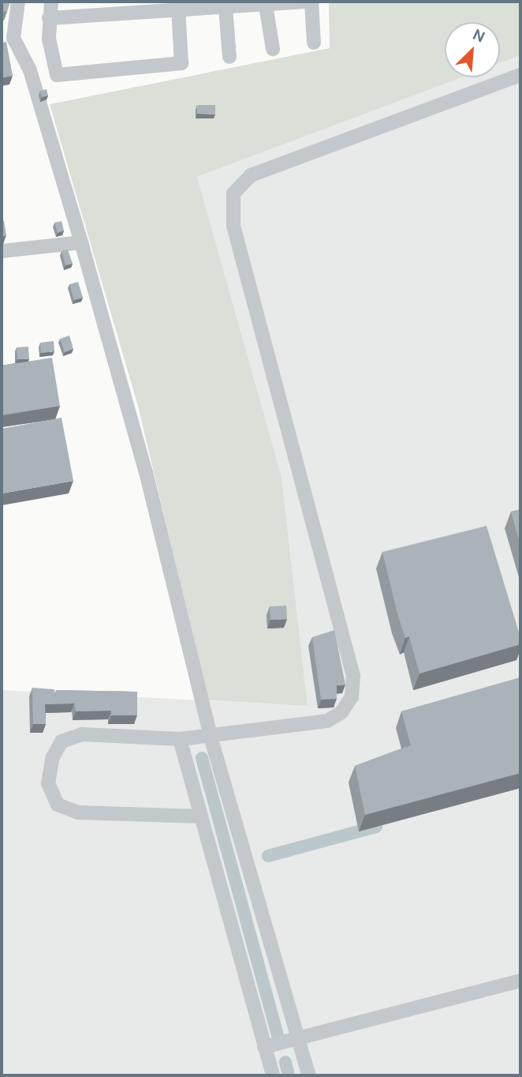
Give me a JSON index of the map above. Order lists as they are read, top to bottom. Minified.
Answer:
{"north":"top right"}
